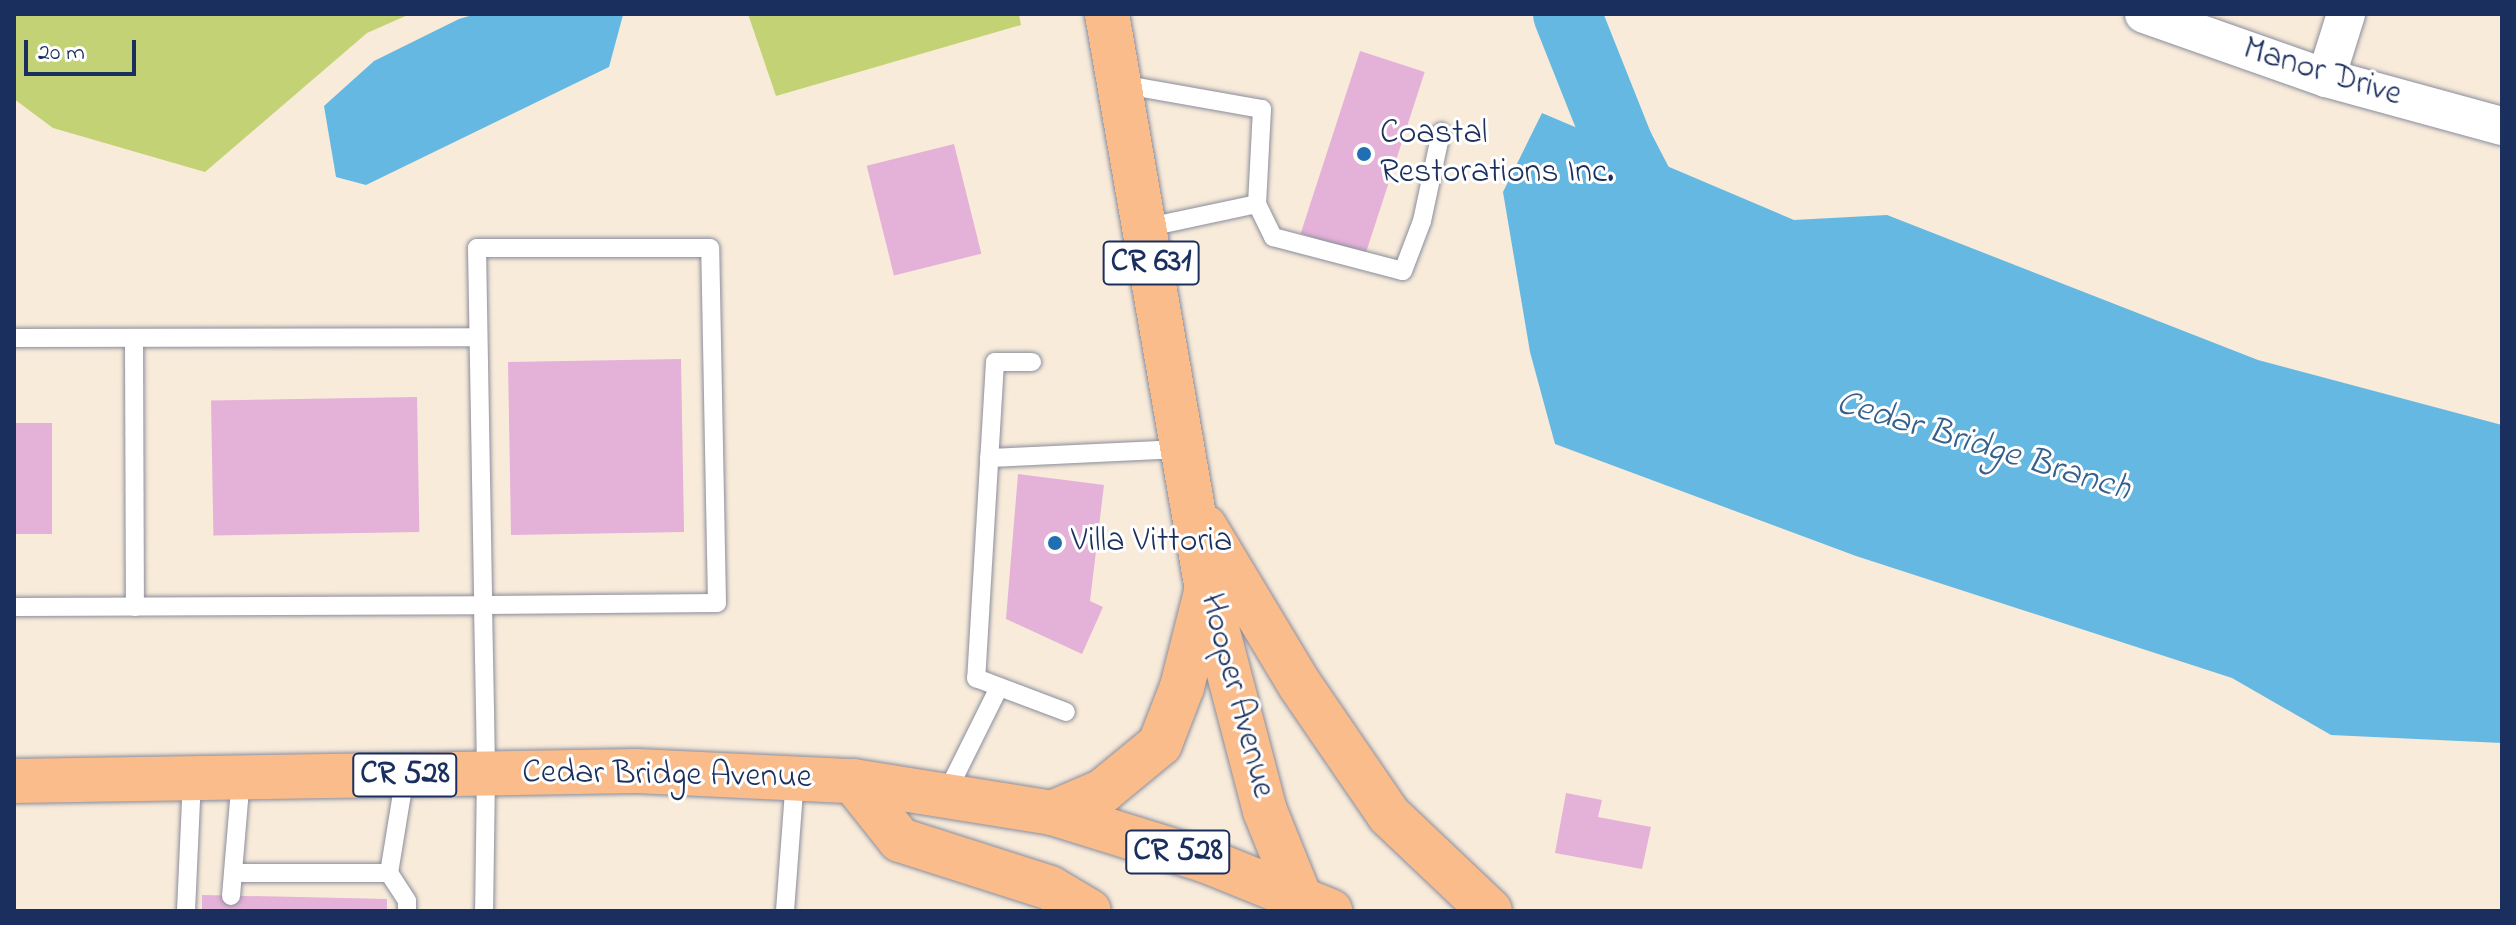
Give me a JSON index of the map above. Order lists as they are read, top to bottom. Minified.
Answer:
{"streets":{"main road":["CR 631","Hooper Avenue","CR 528","Cedar Bridge Avenue"],"street":["Manor Drive"]},"crossings":[["Hooper Avenue","Cedar Bridge Avenue"]],"water":["Cedar Bridge Branch"],"places":["Coastal Restorations Inc.","Villa Vittoria"],"scale_bar":"20 m"}
